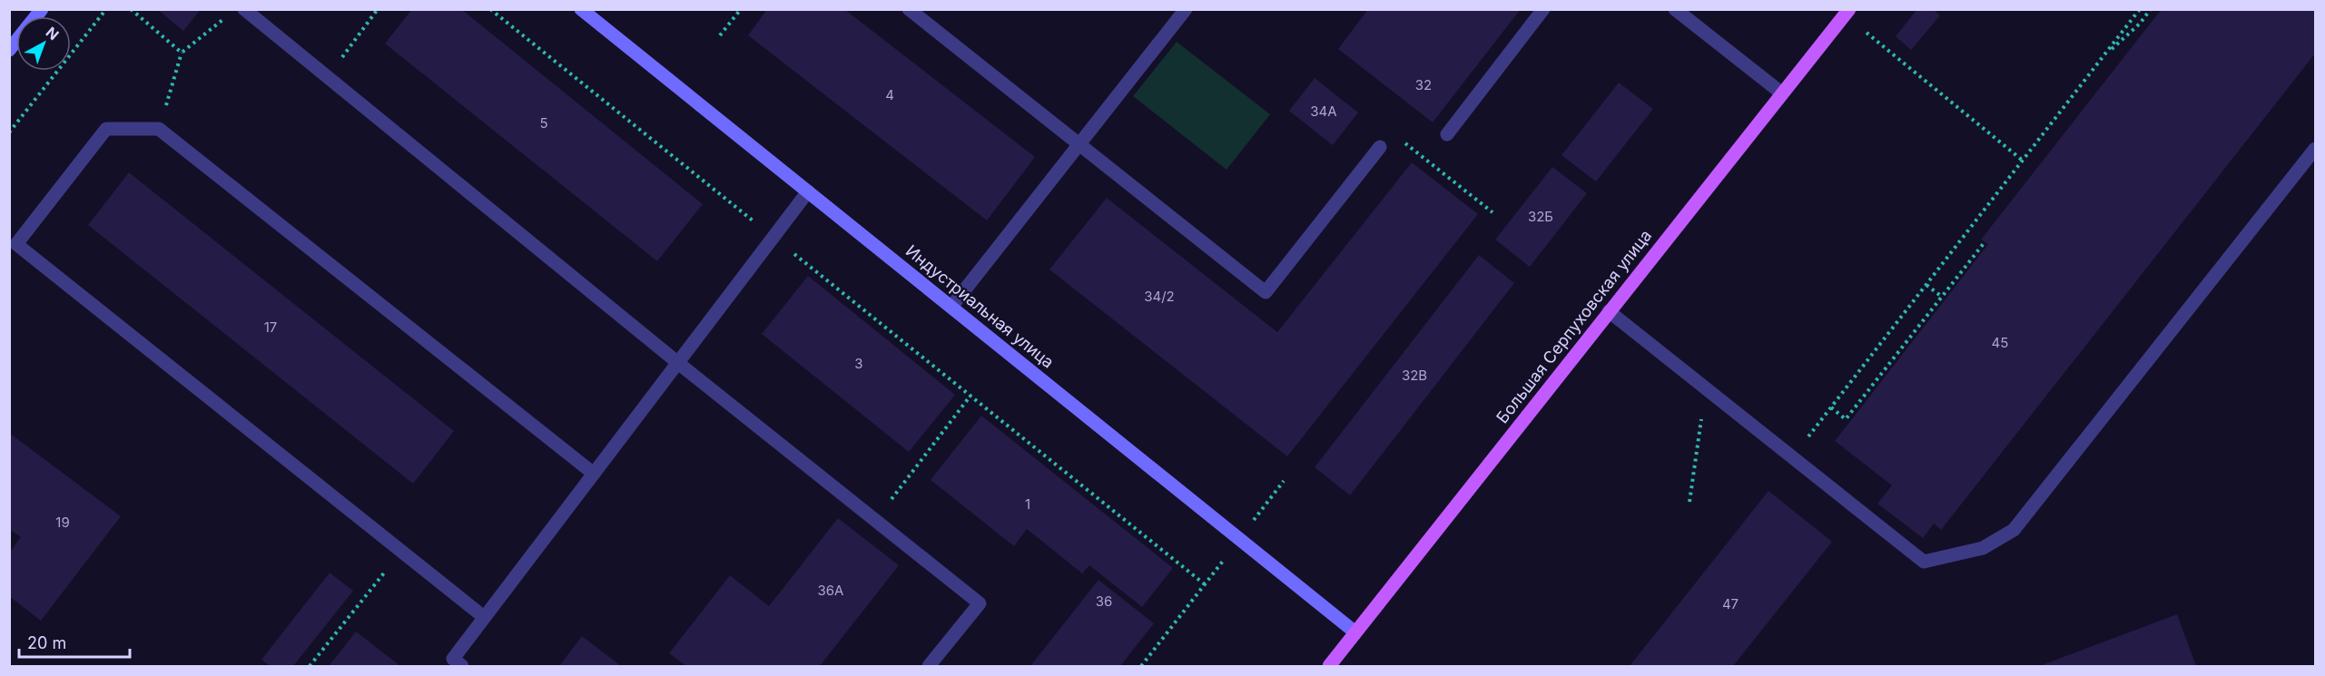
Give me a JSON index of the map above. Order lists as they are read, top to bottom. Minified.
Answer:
{"streets":{"main road":["Большая Серпуховская улица"],"street":["Индустриальная улица"]},"crossings":[["Индустриальная улица","Большая Серпуховская улица"]],"house_numbers":["32","4","34А","5","32Б","34/2","17","45","3","32В","1","19","36А","36","47"],"scale_bar":"20 m","north":"top right"}
